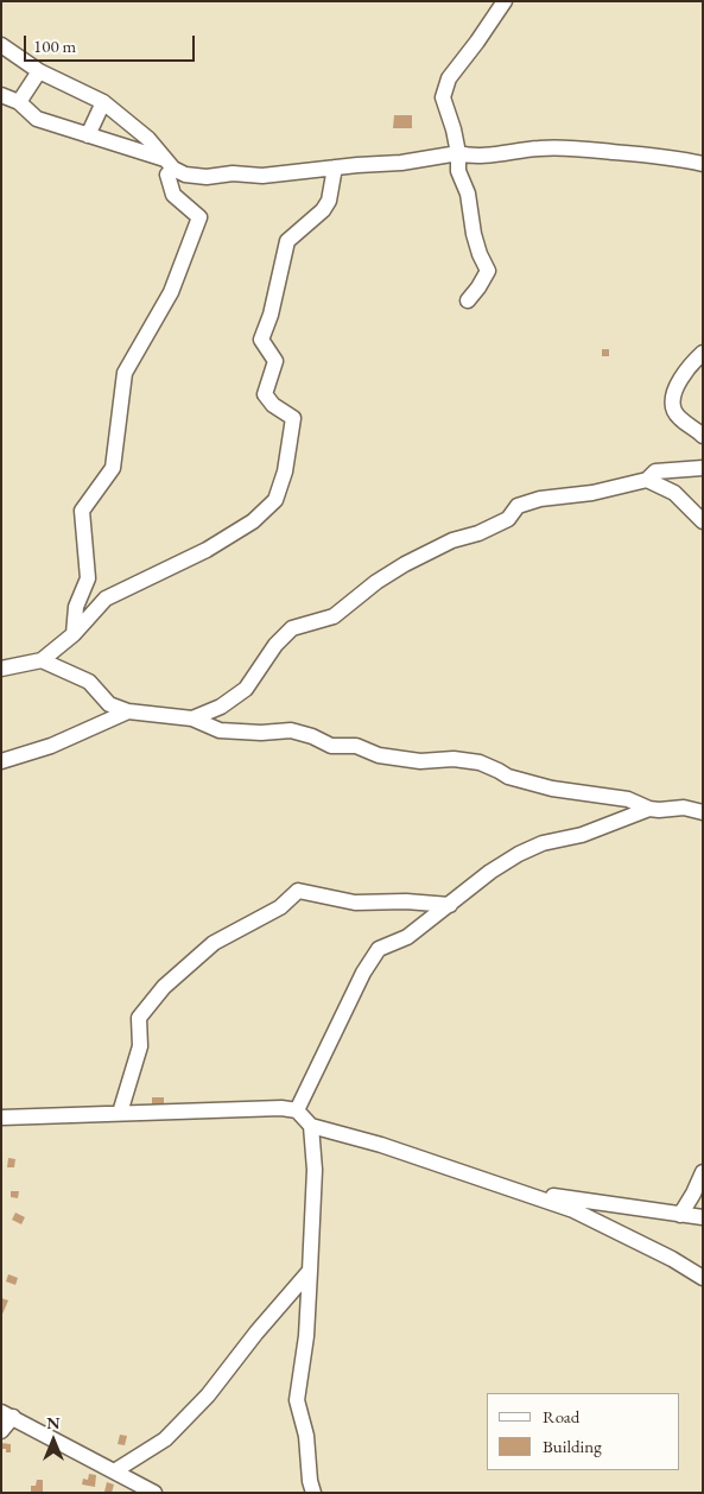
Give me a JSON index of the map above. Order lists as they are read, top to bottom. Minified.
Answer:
{"legend":["Road","Building"],"scale_bar":"100 m","north":"top"}
